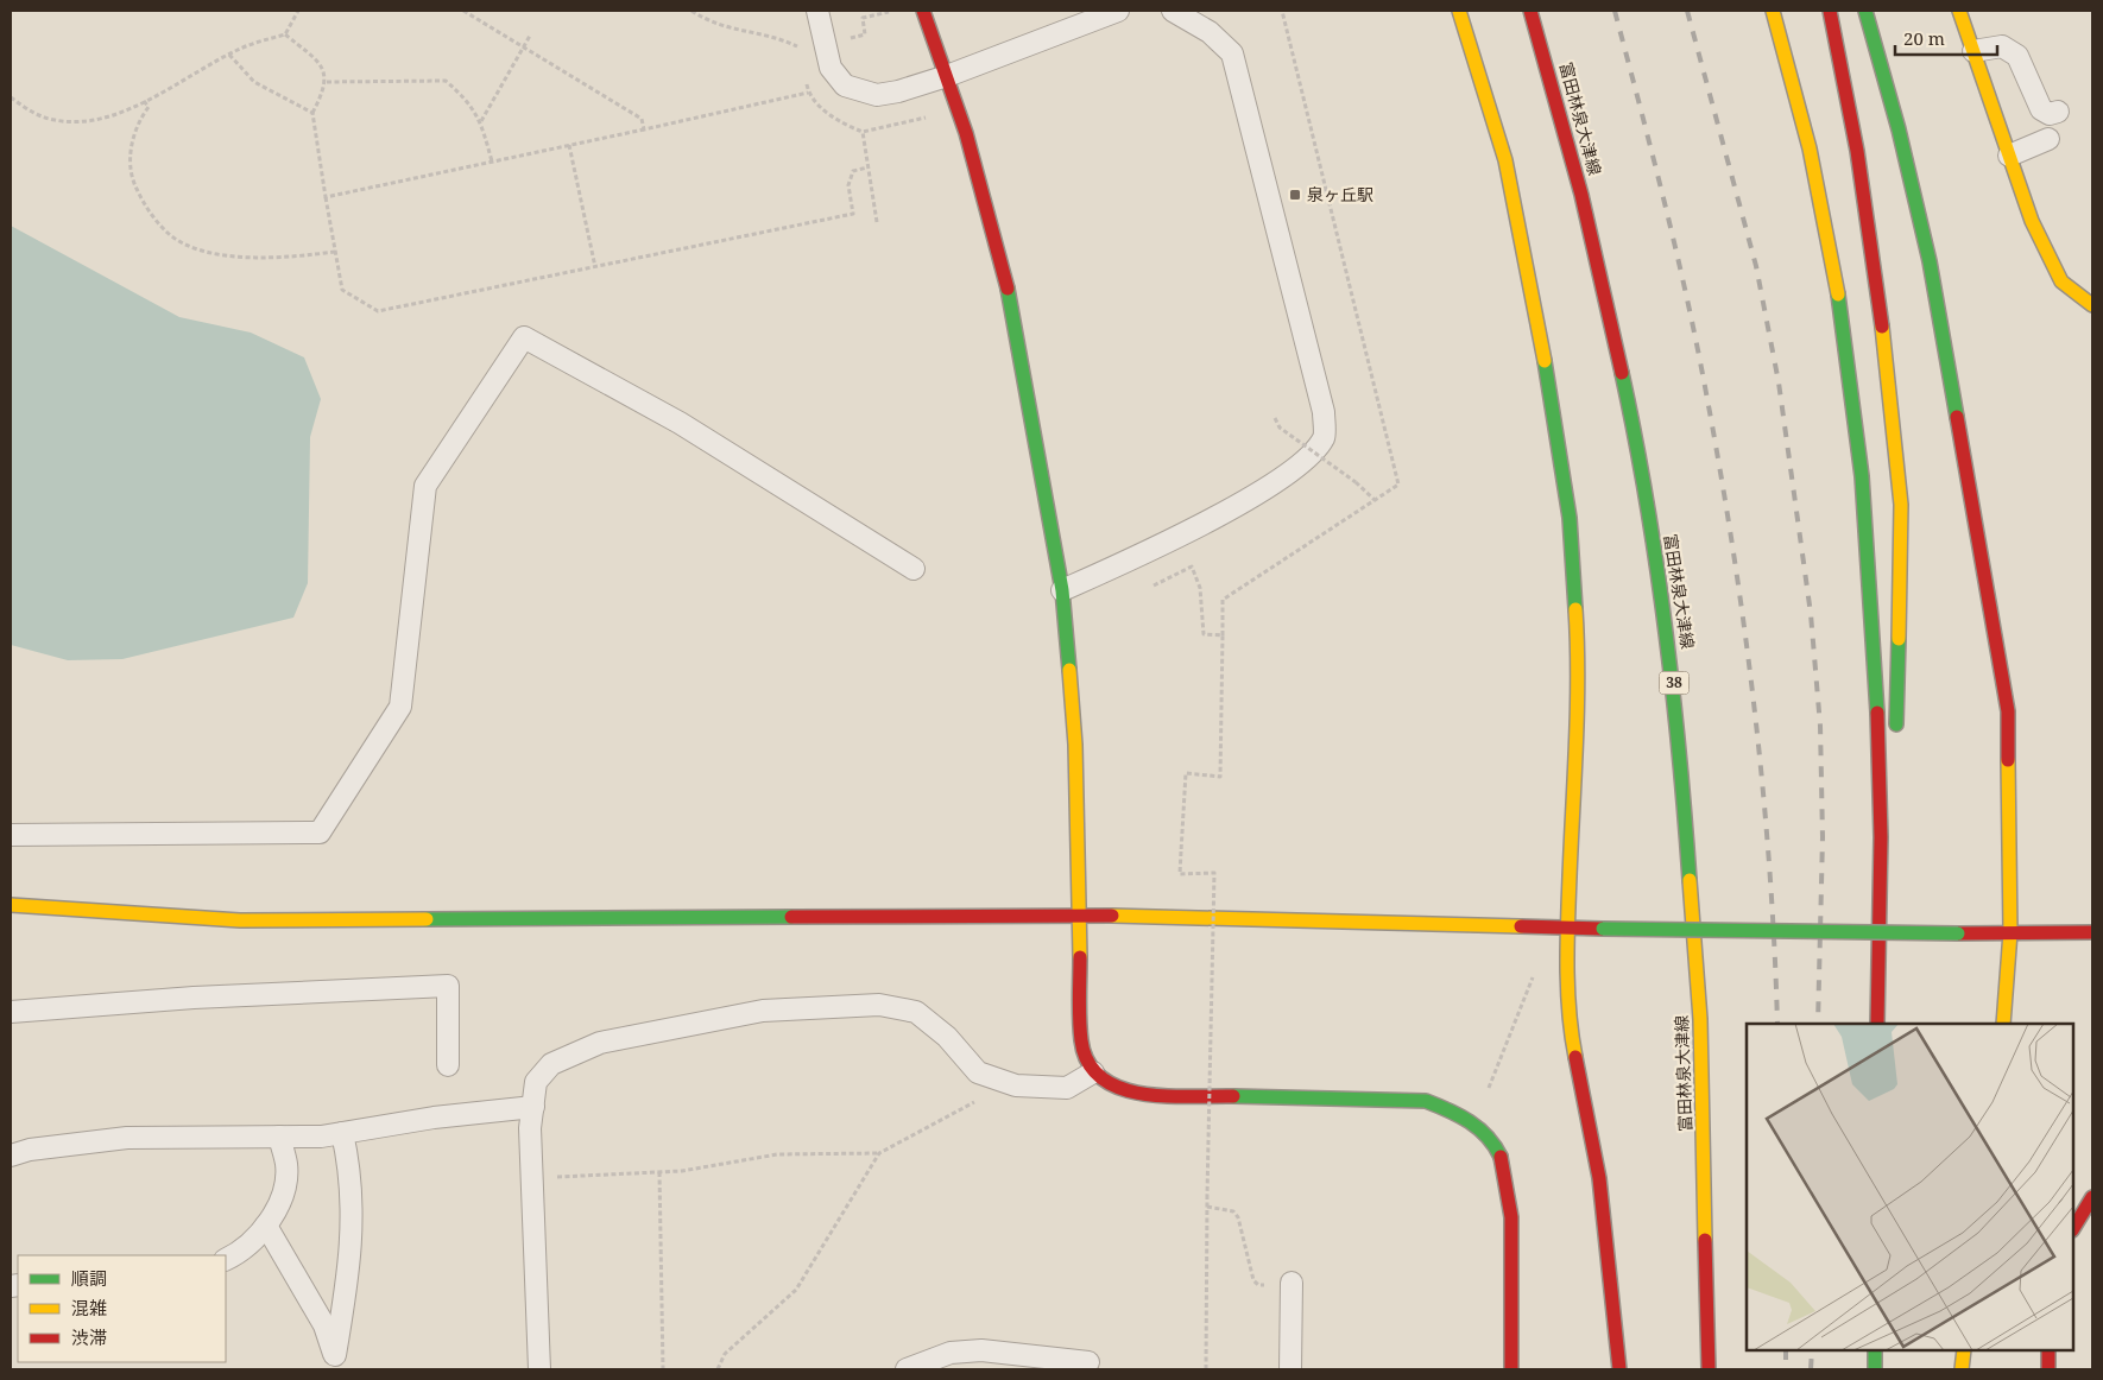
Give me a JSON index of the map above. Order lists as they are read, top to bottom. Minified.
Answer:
{"streets":{"main road":["富田林泉大津線","38"]},"crossings":[["富田林泉大津線","38"]],"places":{"transit":["泉ヶ丘駅"]},"legend":["順調","混雑","渋滞"],"scale_bar":"20 m"}
